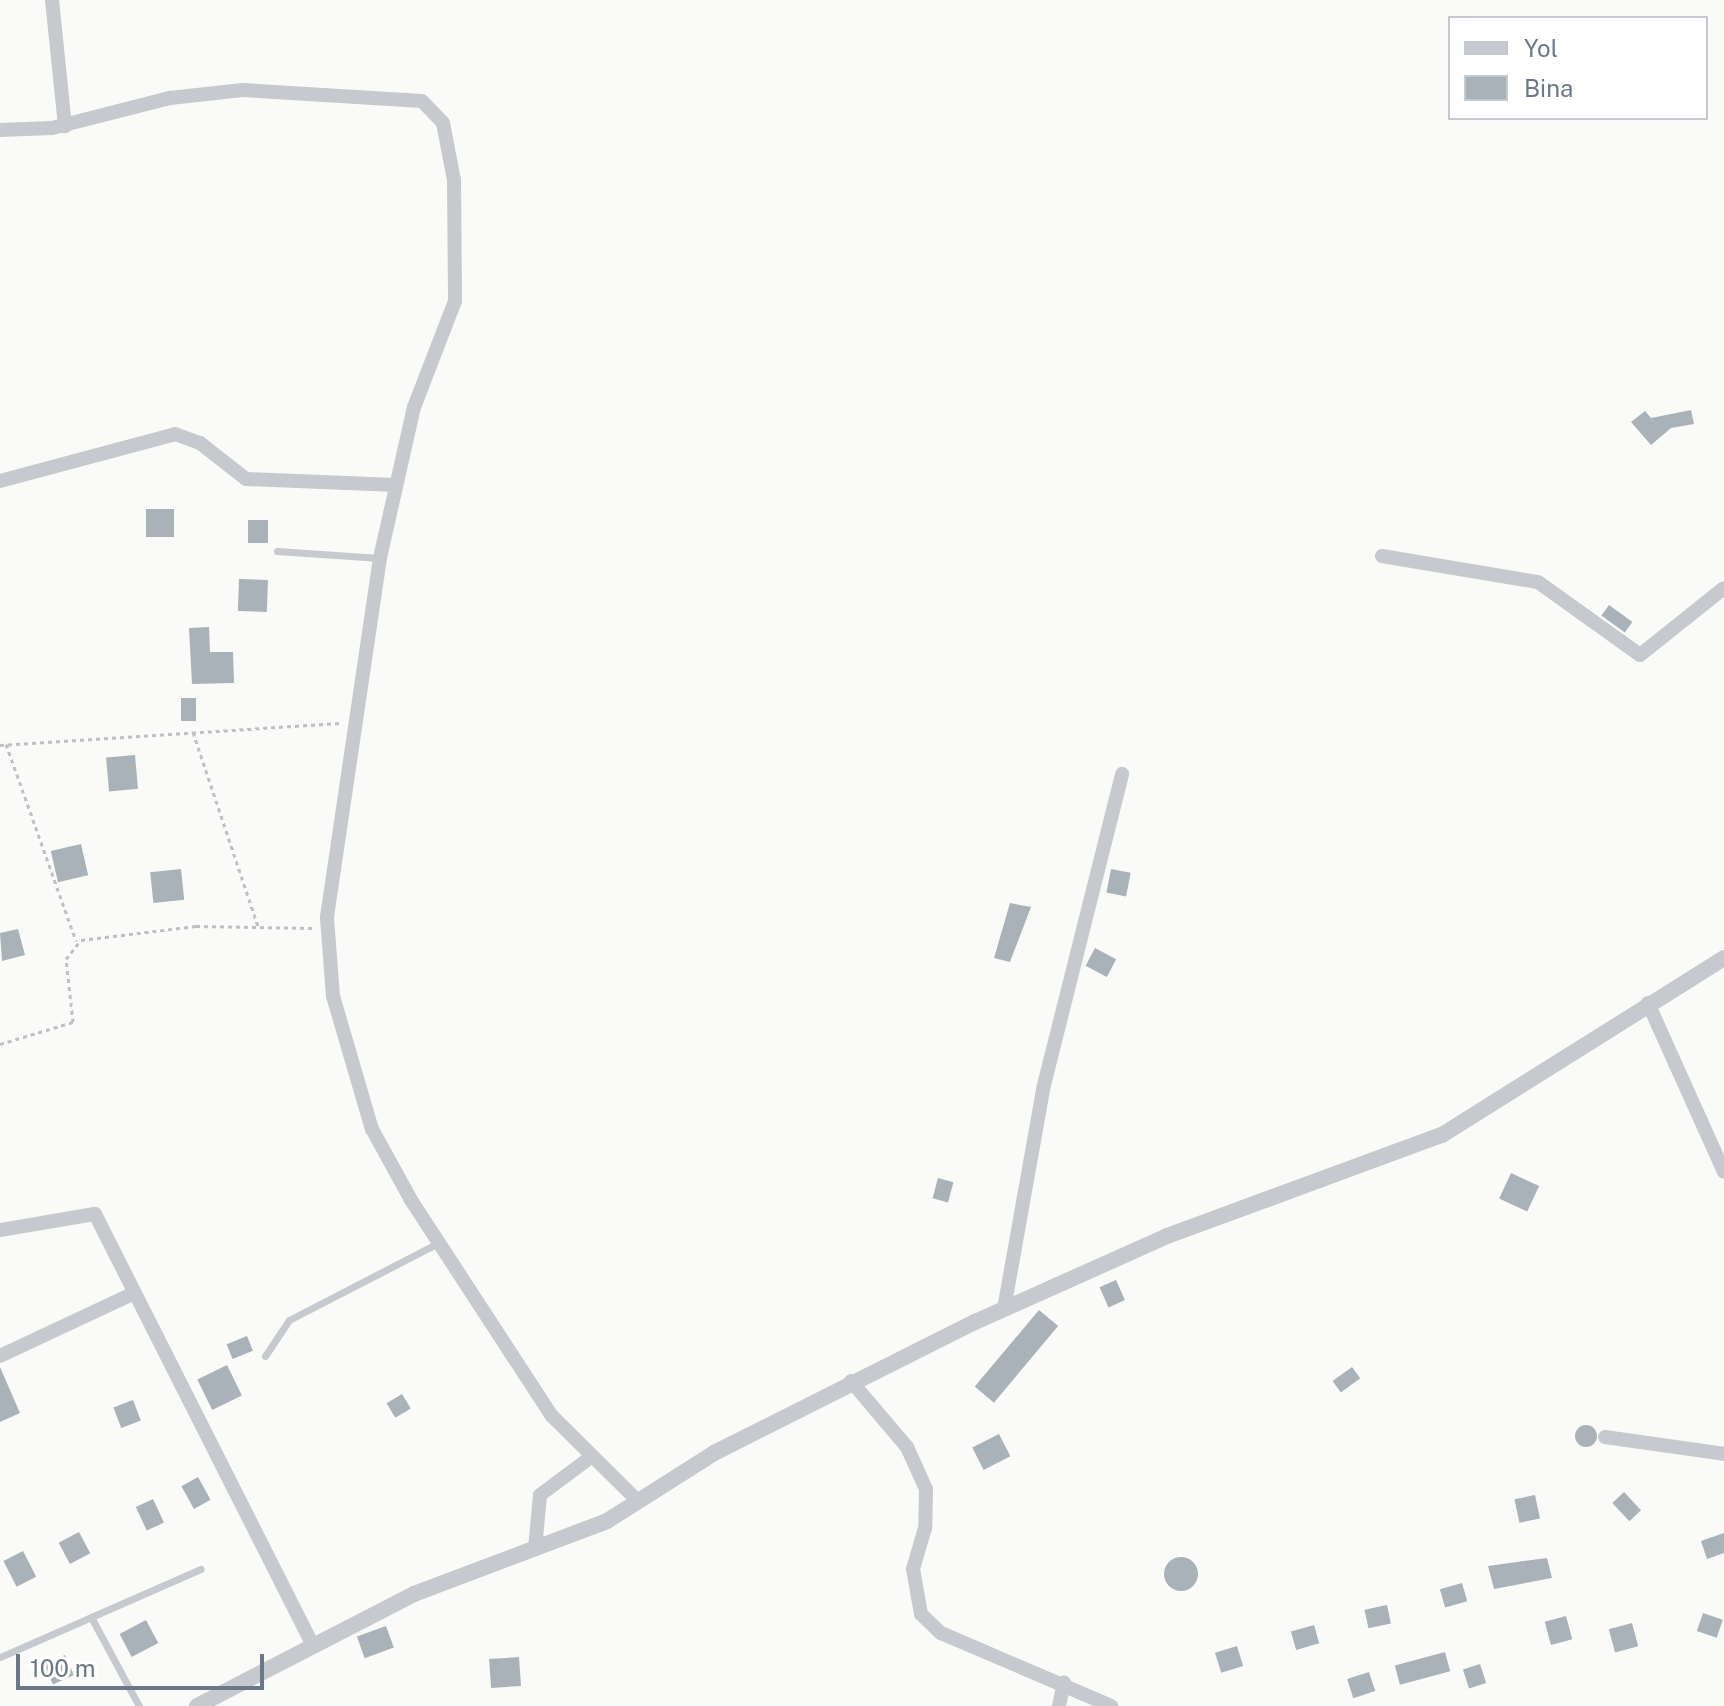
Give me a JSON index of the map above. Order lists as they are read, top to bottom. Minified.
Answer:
{"legend":["Yol","Bina"],"scale_bar":"100 m"}
